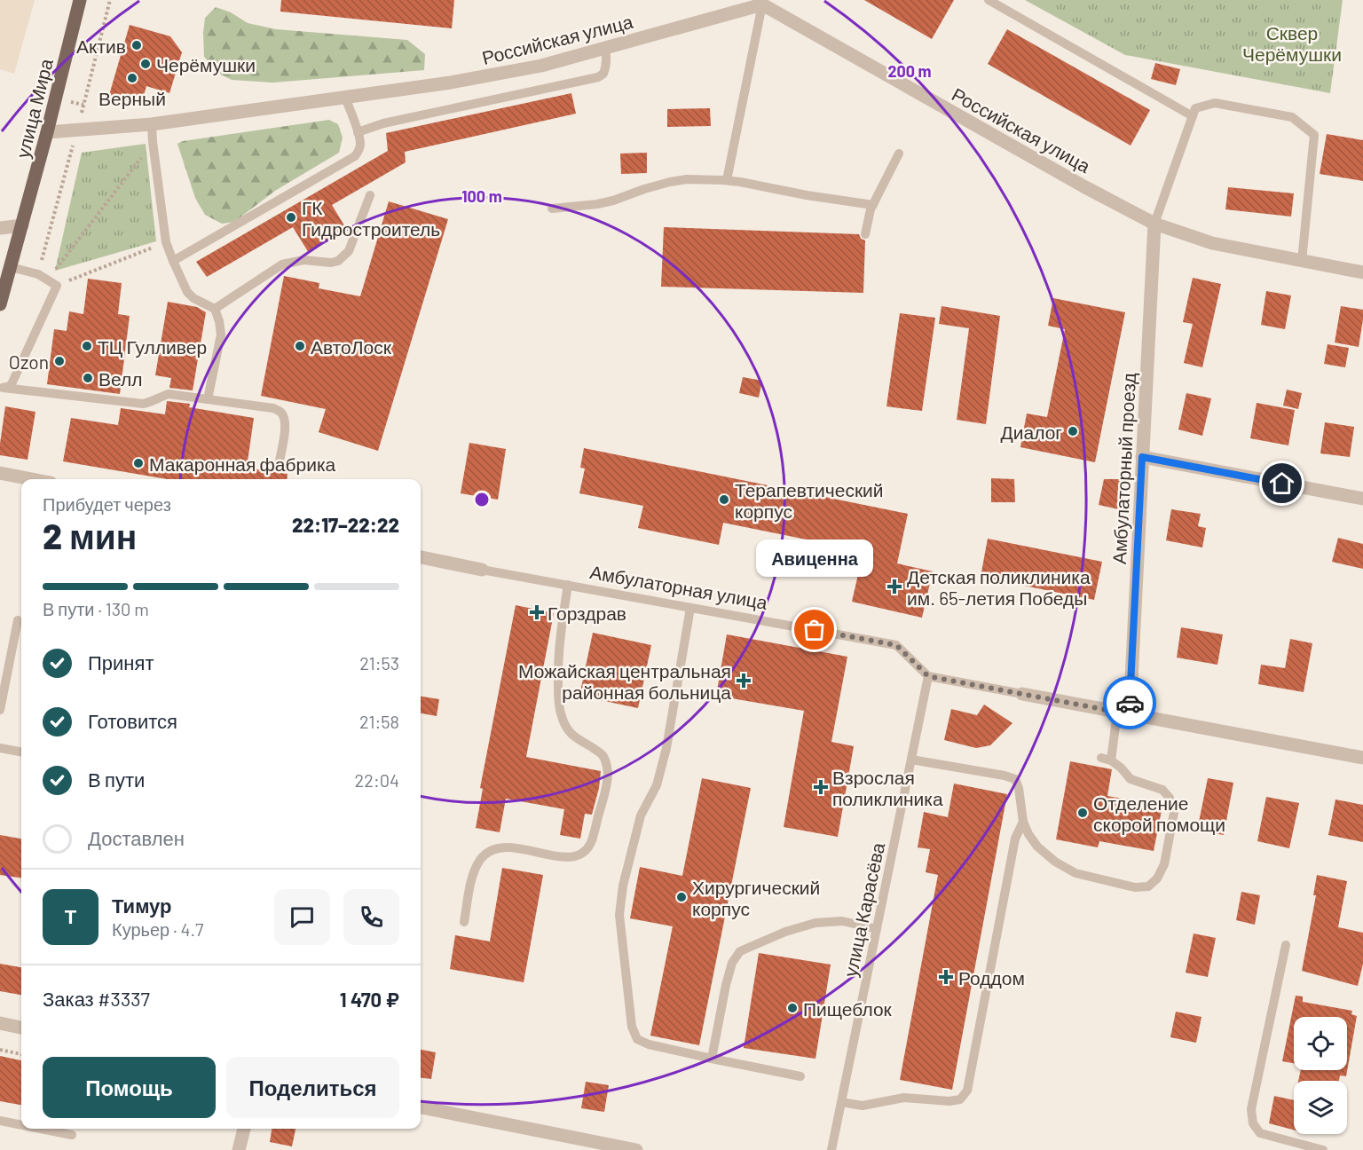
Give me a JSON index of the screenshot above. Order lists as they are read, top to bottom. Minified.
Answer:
{"streets":{"main road":["улица Мира"],"street":["Российская улица","Амбулаторный проезд","Амбулаторная улица"],"lane":["улица Карасёва"]},"crossings":[["Российская улица","улица Мира"],["Российская улица","Амбулаторный проезд"],["Амбулаторная улица","улица Карасёва"]],"parks":["Сквер Черёмушки"],"places":{"other":["Актив","Черёмушки","Верный","ГК Гидростроитель","ТЦ Гулливер","АвтоЛоск","Ozon","Велл","Диалог","Макаронная фабрика","Терапевтический корпус","Авиценна","Отделение скорой помощи","Хирургический корпус","Пищеблок"],"health":["Детская поликлиника им. 65-летия Победы","Горздрав","Можайская центральная районная больница","Взрослая поликлиника","Роддом"]},"page":{"heading":["2 мин","Прибудет через","22:17–22:22"],"panel":["Тимур","Курьер · 4.7","Заказ #3337","1 470 ₽"],"bubble":"Авиценна","bar":"В пути · 130 m","list":[["Принят","21:53"],["Готовится","21:58"],["В пути","22:04"],"Доставлен"],"round":"Т","buttons":["Помощь","Поделиться"]},"rings":["200 m","100 m"]}
